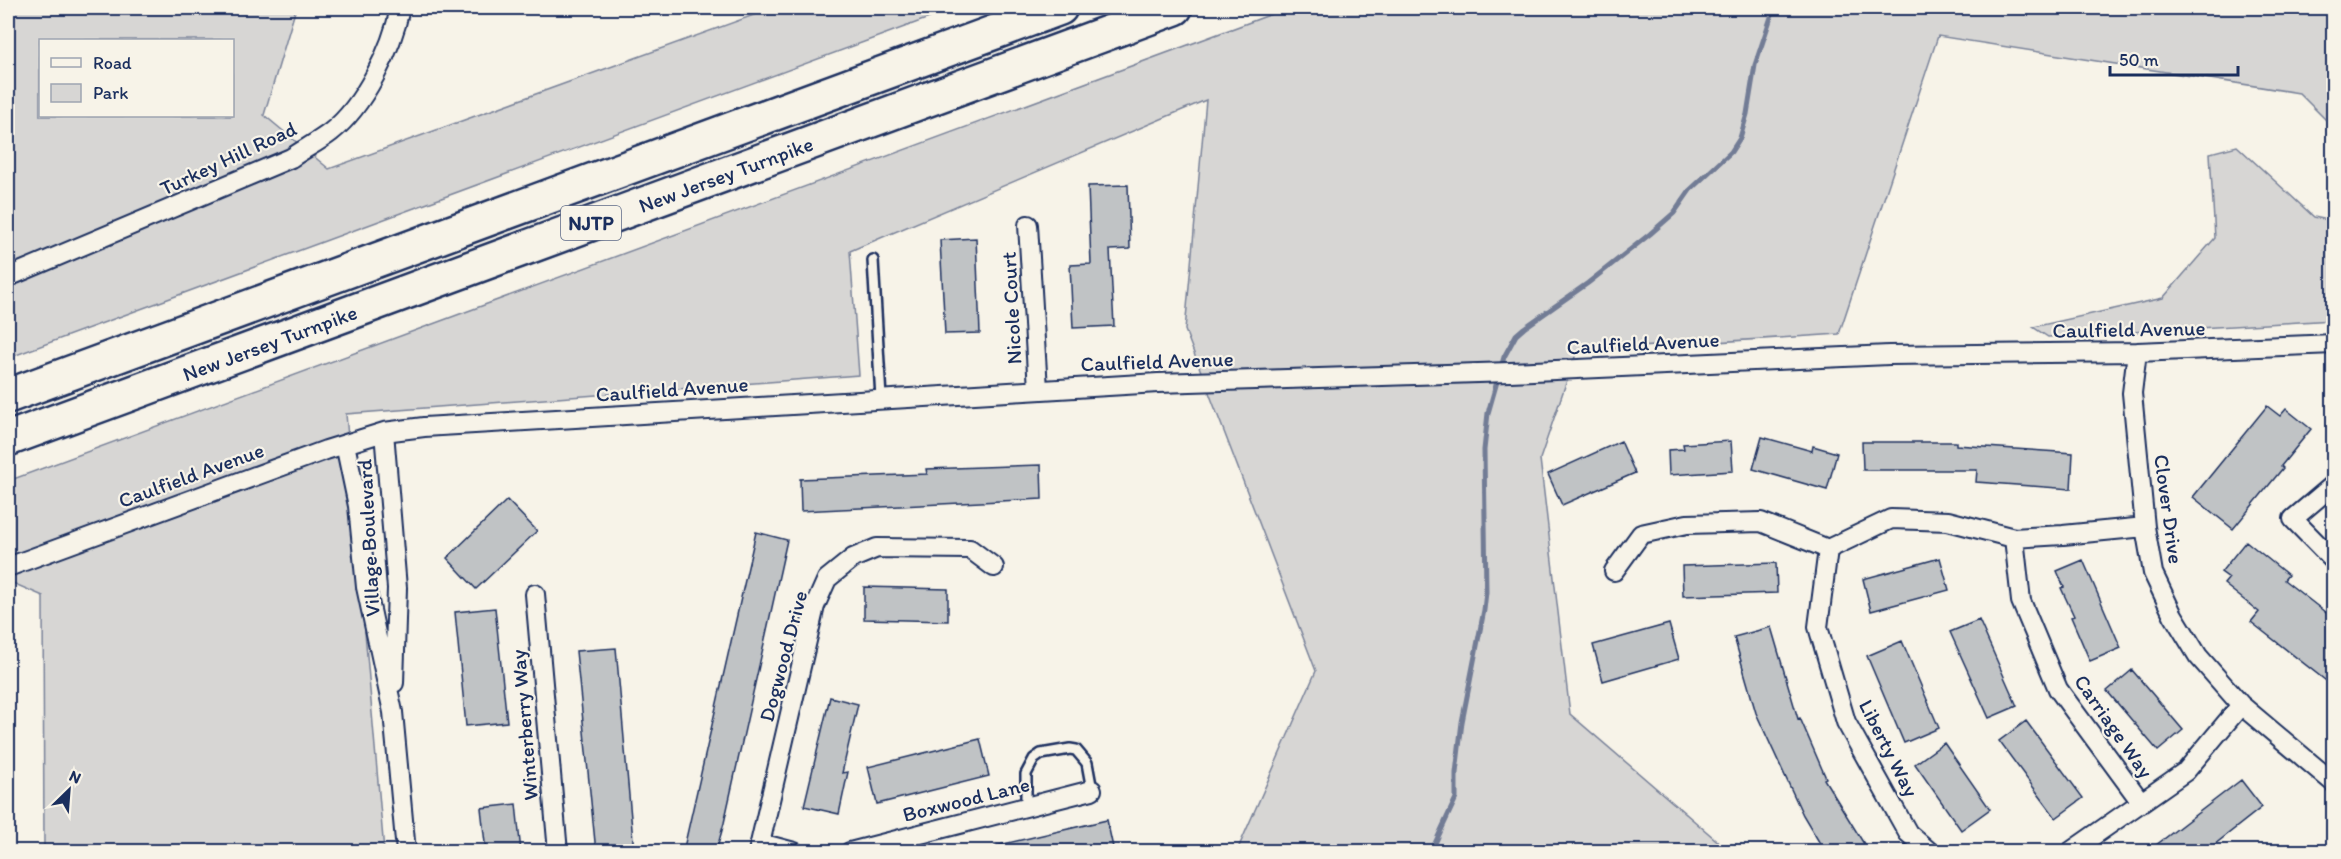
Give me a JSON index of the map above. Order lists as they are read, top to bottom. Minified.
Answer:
{"streets":{"highway":["New Jersey Turnpike","NJTP"],"street":["Turkey Hill Road","Nicole Court","Caulfield Avenue","Clover Drive","Village Boulevard","Dogwood Drive","Winterberry Way","Carriage Way","Liberty Way","Boxwood Lane"]},"crossings":[["Nicole Court","Caulfield Avenue"],["Caulfield Avenue","Clover Drive"],["Caulfield Avenue","Village Boulevard"]],"legend":["Road","Park"],"scale_bar":"50 m","north":"top right"}
